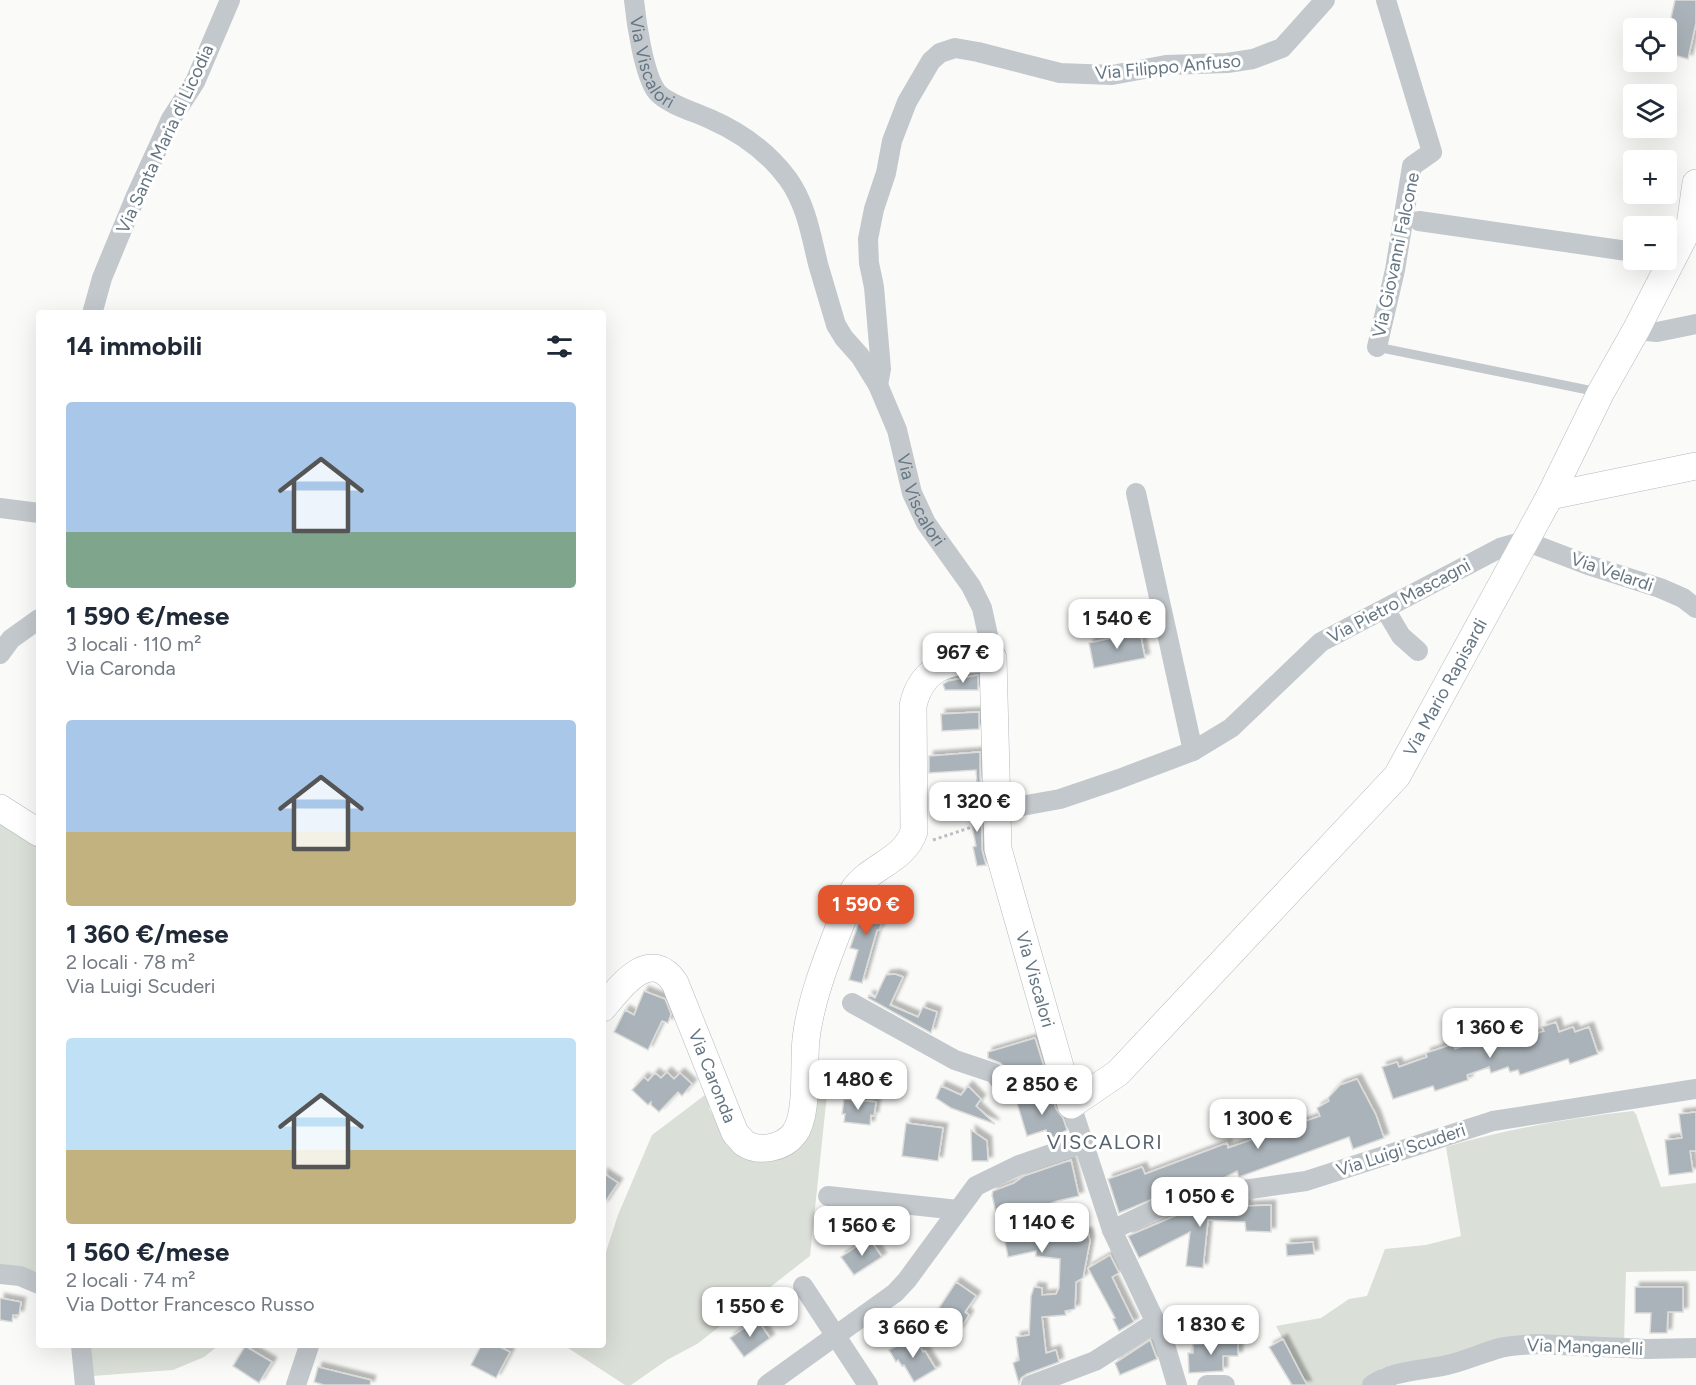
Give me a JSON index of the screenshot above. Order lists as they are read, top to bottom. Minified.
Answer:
{"streets":{"street":["Via Viscalori","Via Filippo Anfuso","Via Santa Maria di Licodia","Via Giovanni Falcone","Via Velardi","Via Pietro Mascagni","Via Mario Rapisardi","Via Caronda","Via Luigi Scuderi","Via Manganelli"]},"crossings":[["Via Viscalori","Via Filippo Anfuso"],["Via Viscalori","Via Pietro Mascagni"],["Via Viscalori","Via Mario Rapisardi"],["Via Velardi","Via Pietro Mascagni"],["Via Velardi","Via Mario Rapisardi"],["Via Pietro Mascagni","Via Mario Rapisardi"]],"districts":["VISCALORI"],"page":{"map_buttons":["+","−"],"heading":"14 immobili","list":[{"name":"1 590 €/mese","note":"3 locali · 110 m² · Via Caronda"},{"name":"1 360 €/mese","note":"2 locali · 78 m² · Via Luigi Scuderi"},{"name":"1 560 €/mese","note":"2 locali · 74 m² · Via Dottor Francesco Russo"}],"price":["1 540 €","967 €","1 320 €","1 590 €","1 360 €","1 480 €","2 850 €","1 300 €","1 050 €","1 140 €","1 560 €","1 550 €","1 830 €","3 660 €"]}}
